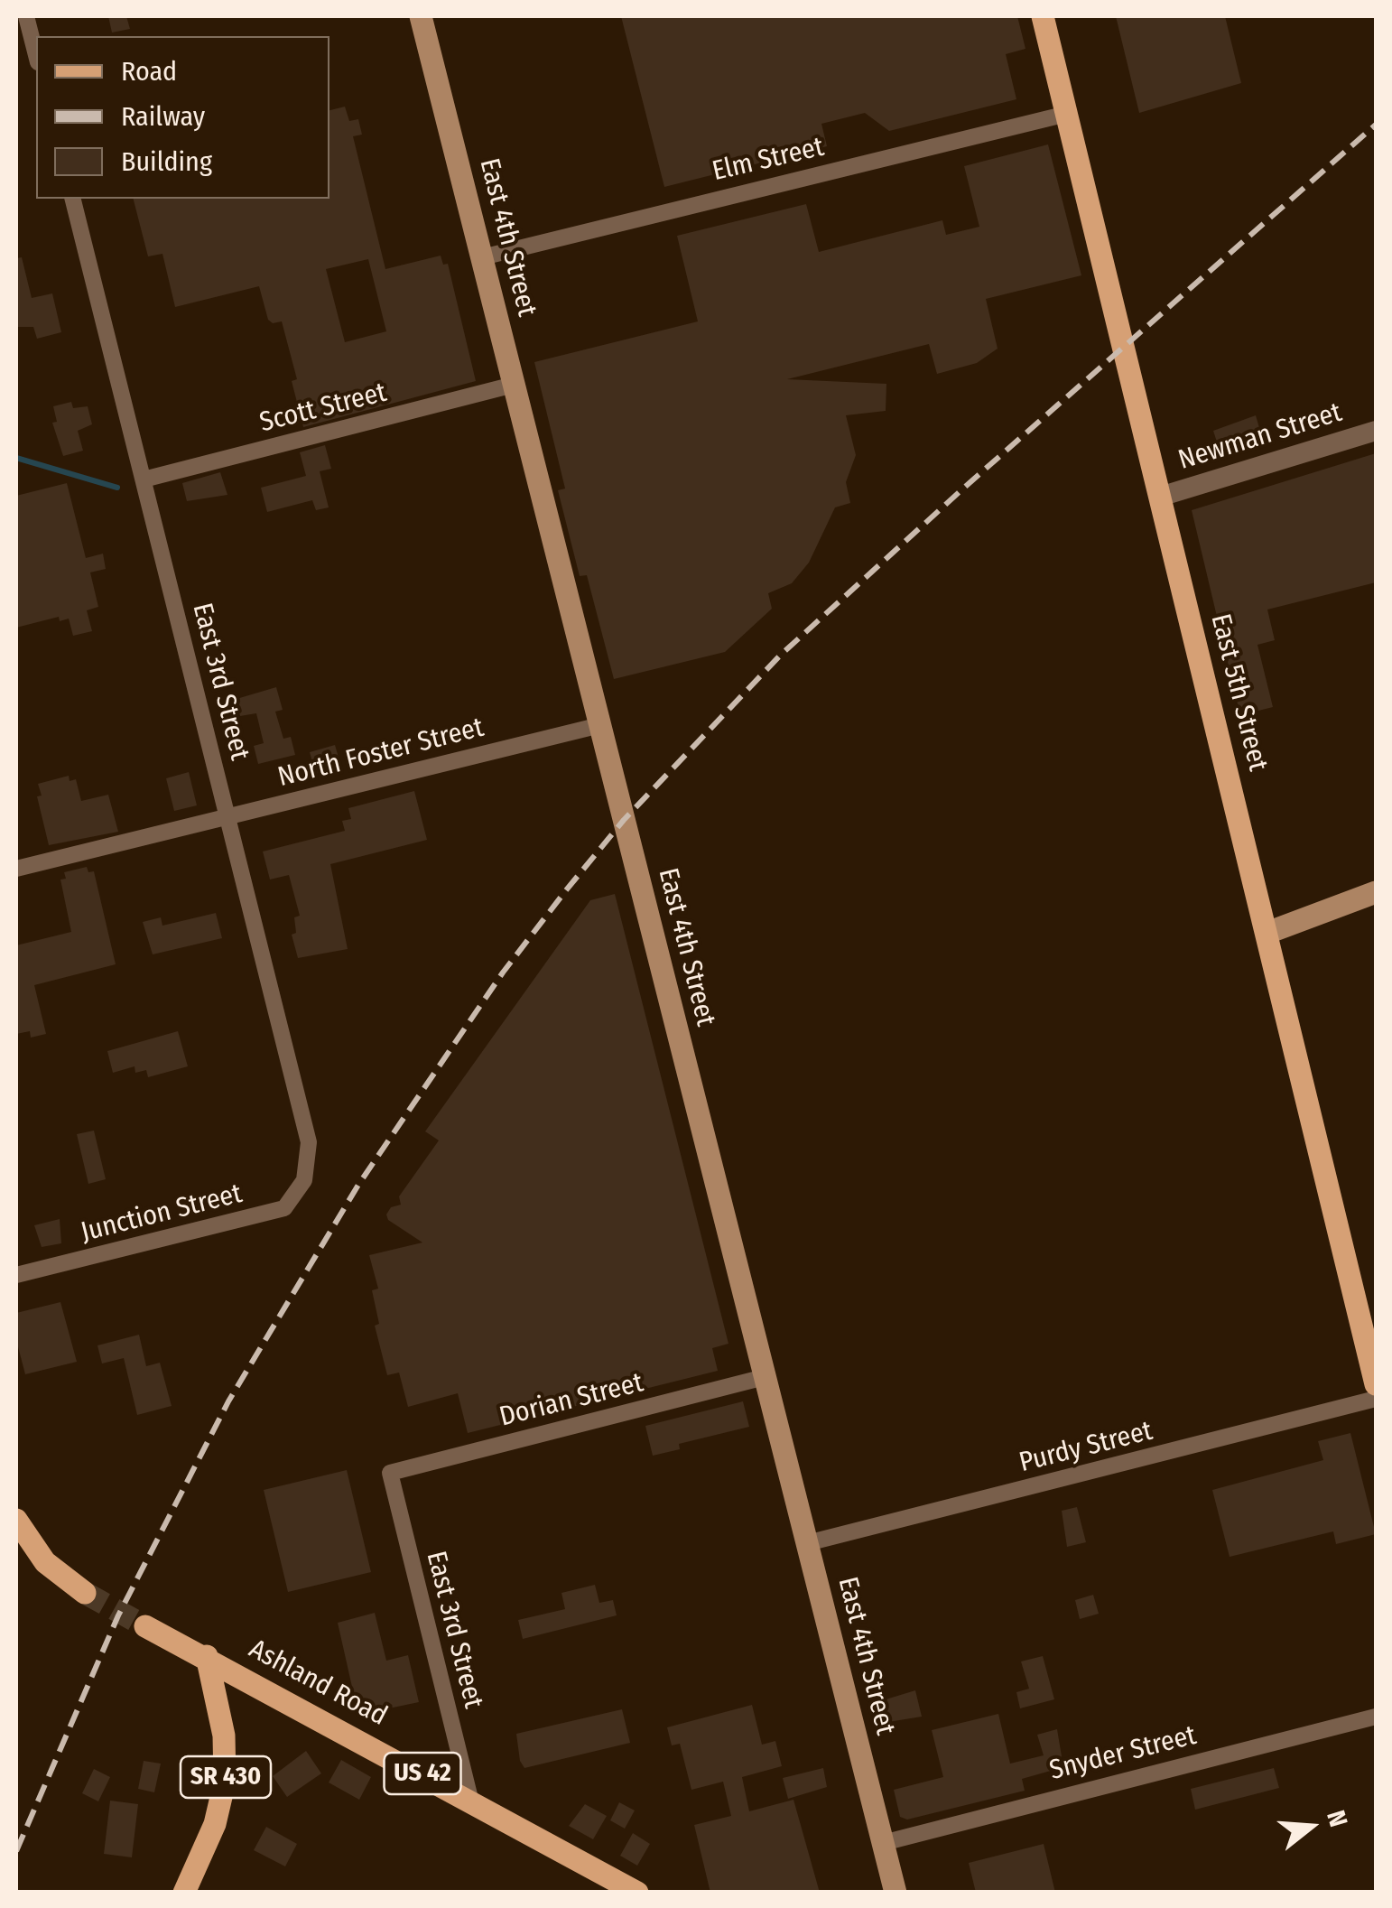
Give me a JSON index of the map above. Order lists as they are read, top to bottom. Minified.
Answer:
{"streets":{"main road":["East 4th Street","East 5th Street","Ashland Road","US 42","SR 430"],"street":["Elm Street","Scott Street","Newman Street","East 3rd Street","North Foster Street","Junction Street","Dorian Street","Purdy Street","Snyder Street"]},"crossings":[["Elm Street","East 4th Street"],["Elm Street","East 5th Street"],["East 4th Street","Scott Street"],["East 4th Street","North Foster Street"],["East 4th Street","Dorian Street"],["East 4th Street","Purdy Street"],["East 4th Street","Snyder Street"],["Scott Street","East 3rd Street"],["Newman Street","East 5th Street"],["East 3rd Street","North Foster Street"],["East 3rd Street","Junction Street"],["East 3rd Street","Dorian Street"],["East 3rd Street","Ashland Road"],["Ashland Road","US 42"],["Ashland Road","SR 430"],["US 42","SR 430"]],"legend":["Road","Railway","Building"],"north":"right"}
